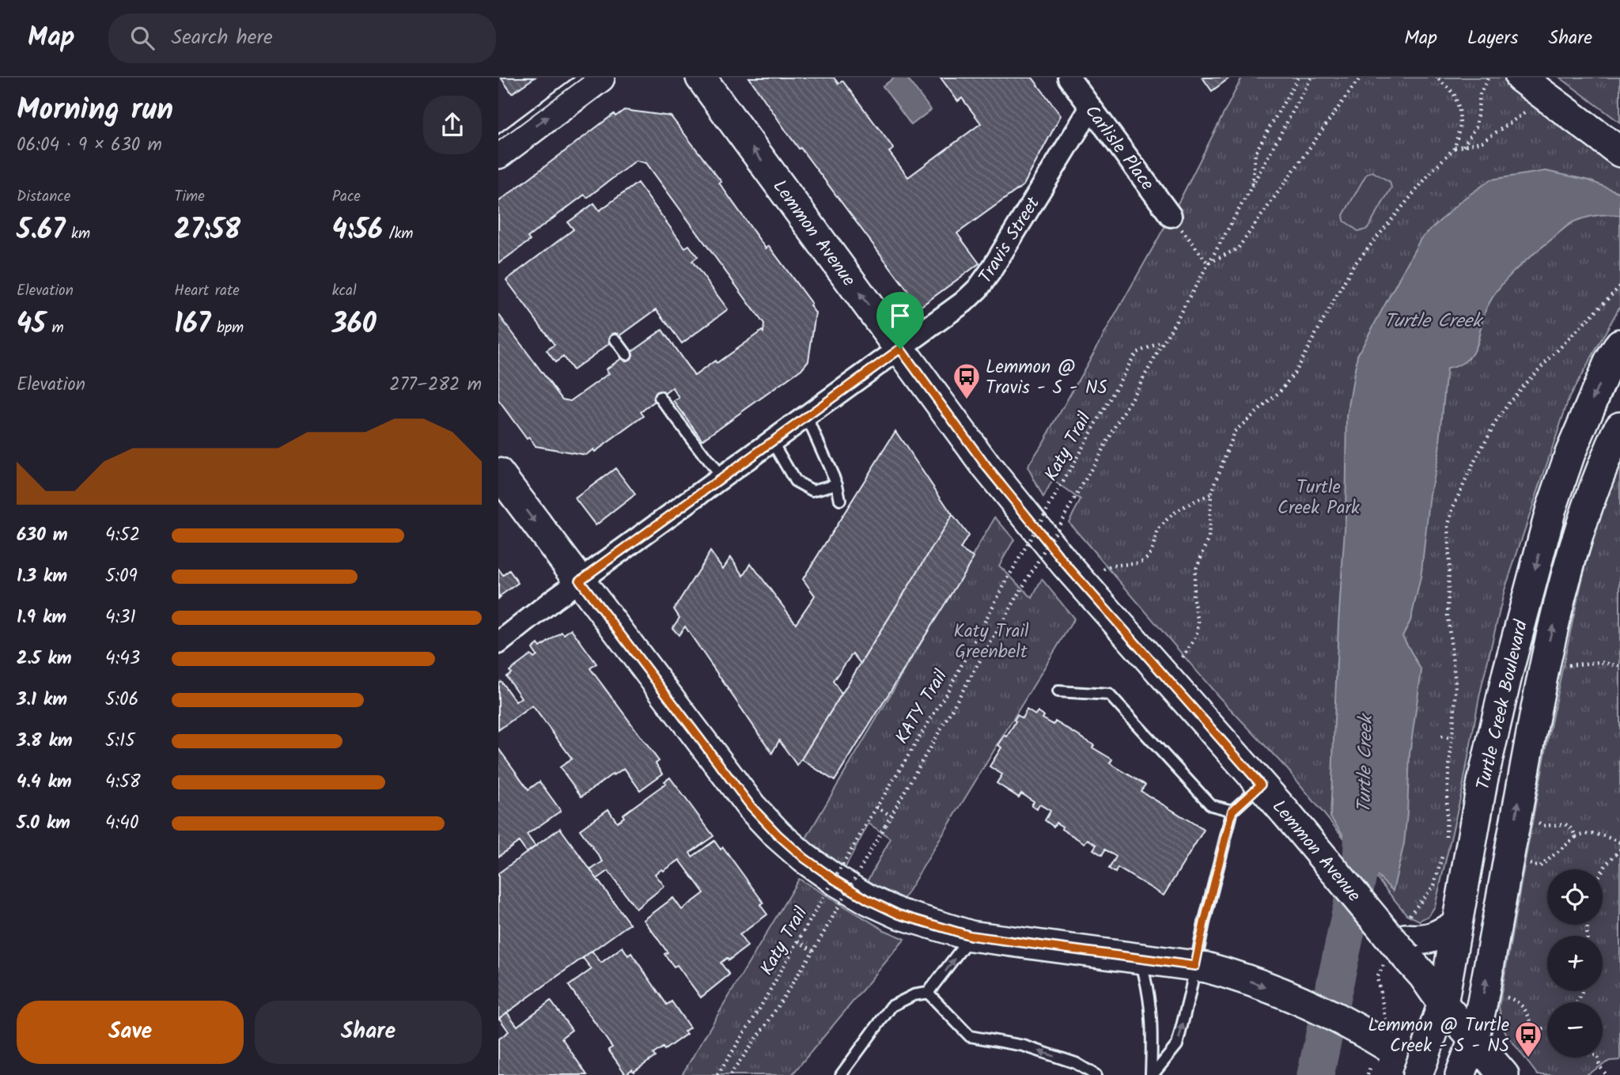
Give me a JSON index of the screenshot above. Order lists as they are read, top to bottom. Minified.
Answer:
{"streets":{"main road":["Lemmon Avenue","Turtle Creek Boulevard"],"street":["Carlisle Place","Travis Street"],"path":["Katy Trail","KATY Trail"]},"crossings":[["Carlisle Place","Travis Street"],["Lemmon Avenue","Travis Street"],["Lemmon Avenue","Turtle Creek Boulevard"],["Katy Trail","KATY Trail"]],"water":["Turtle Creek"],"parks":["Turtle Creek Park","Katy Trail Greenbelt"],"places":{"bus stop":["Lemmon @ Travis - S - NS","Lemmon @ Turtle Creek - S - NS"]},"page":{"header":"Map","search":"Search here","nav":["Map","Layers","Share"],"heading":["Morning run","06:04 · 9 × 630 m"],"stats":[["Distance","5.67 km"],["Time","27:58"],["Pace","4:56 /km"],["Elevation","45 m"],["Heart rate","167 bpm"],["kcal","360"]],"chart":["Elevation","277–282 m"],"list":[{"name":"630 m","note":"4:52"},{"name":"1.3 km","note":"5:09"},{"name":"1.9 km","note":"4:31"},{"name":"2.5 km","note":"4:43"},{"name":"3.1 km","note":"5:06"},{"name":"3.8 km","note":"5:15"},{"name":"4.4 km","note":"4:58"},{"name":"5.0 km","note":"4:40"}],"map_buttons":["+","−"],"buttons":["Save","Share"]}}
